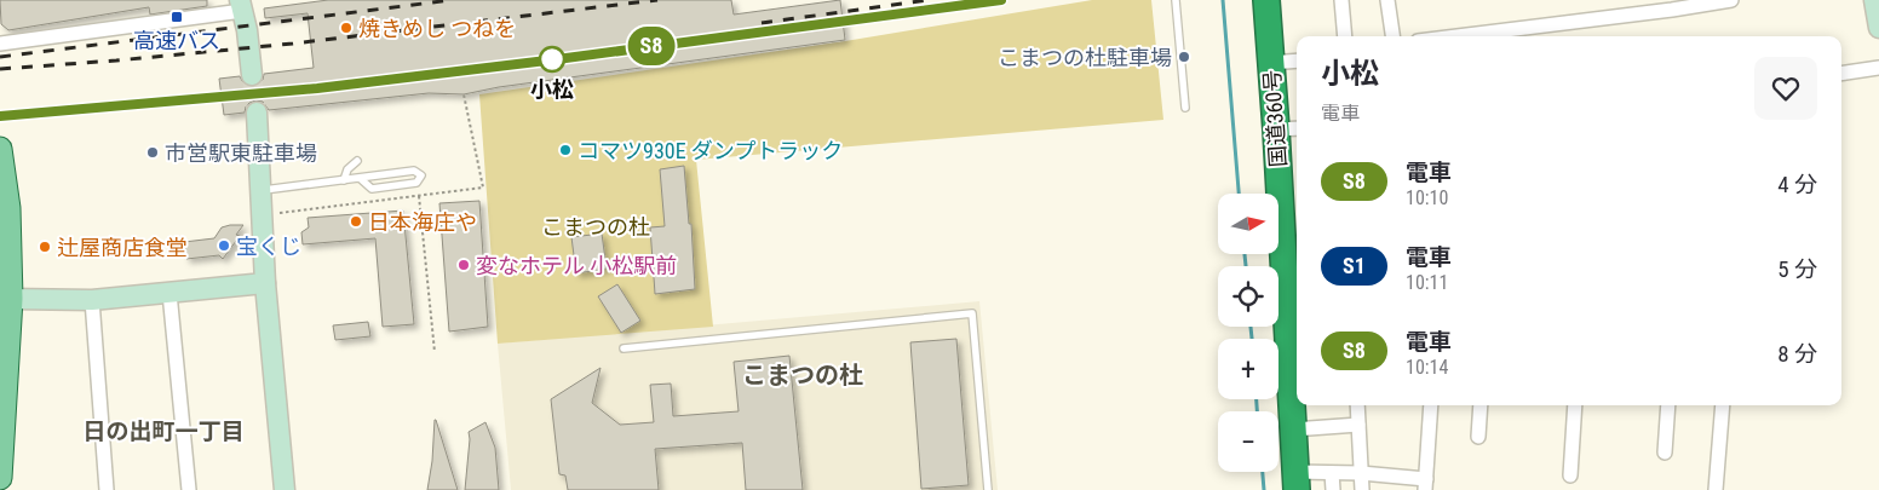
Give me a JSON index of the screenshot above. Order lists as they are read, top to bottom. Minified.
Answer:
{"streets":{"highway":["国道360号"]},"districts":["こまつの杜","日の出町一丁目"],"parks":["こまつの杜"],"places":{"transit":["高速バス"],"other":["焼きめし つねを","こまつの杜駐車場","小松","コマツ930E ダンプトラック","市営駅東駐車場","日本海庄や","宝くじ","辻屋商店食堂","変なホテル 小松駅前"]},"north":"right","page":{"on_map":"S8","heading":["小松","電車"],"list":[{"mark":"S8","name":"電車","note":"10:10","value":"4 分"},{"mark":"S1","name":"電車","note":"10:11","value":"5 分"},{"mark":"S8","name":"電車","note":"10:14","value":"8 分"}],"map_buttons":["+","−"]}}
